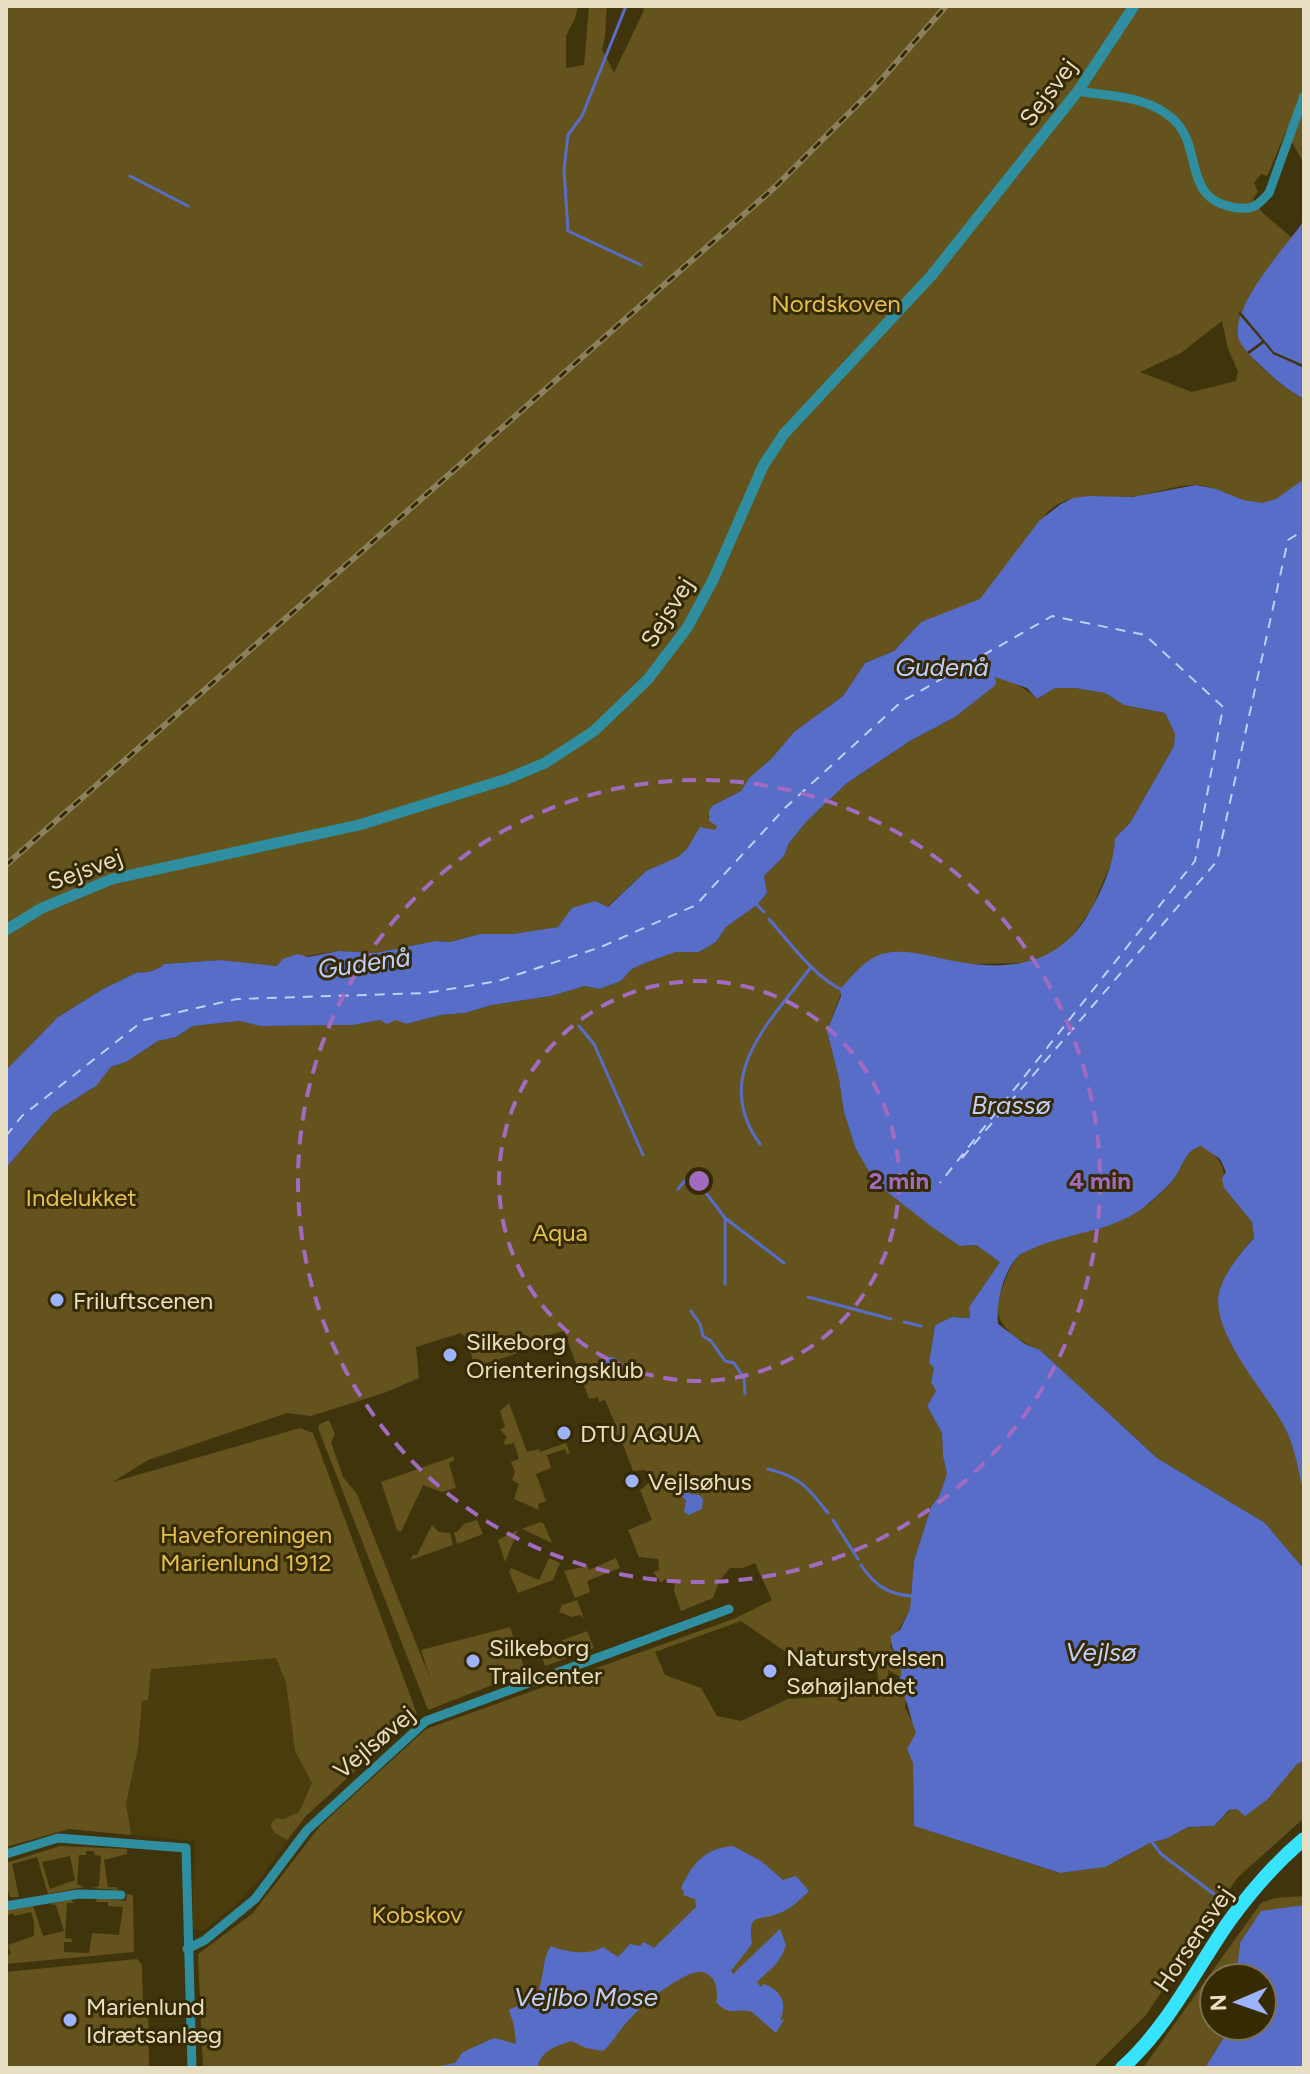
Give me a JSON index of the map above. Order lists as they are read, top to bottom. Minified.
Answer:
{"streets":{"main road":["Horsensvej"],"street":["Sejsvej","Vejlsøvej"]},"water":["Gudenå","Brassø","Vejlsø","Vejlbo Mose"],"parks":["Nordskoven","Indelukket","Aqua","Haveforeningen Marienlund 1912","Kobskov"],"places":["Friluftscenen","Silkeborg Orienteringsklub","DTU AQUA","Vejlsøhus","Silkeborg Trailcenter","Naturstyrelsen Søhøjlandet","Marienlund Idrætsanlæg"],"north":"left","rings":["2 min","4 min"]}
